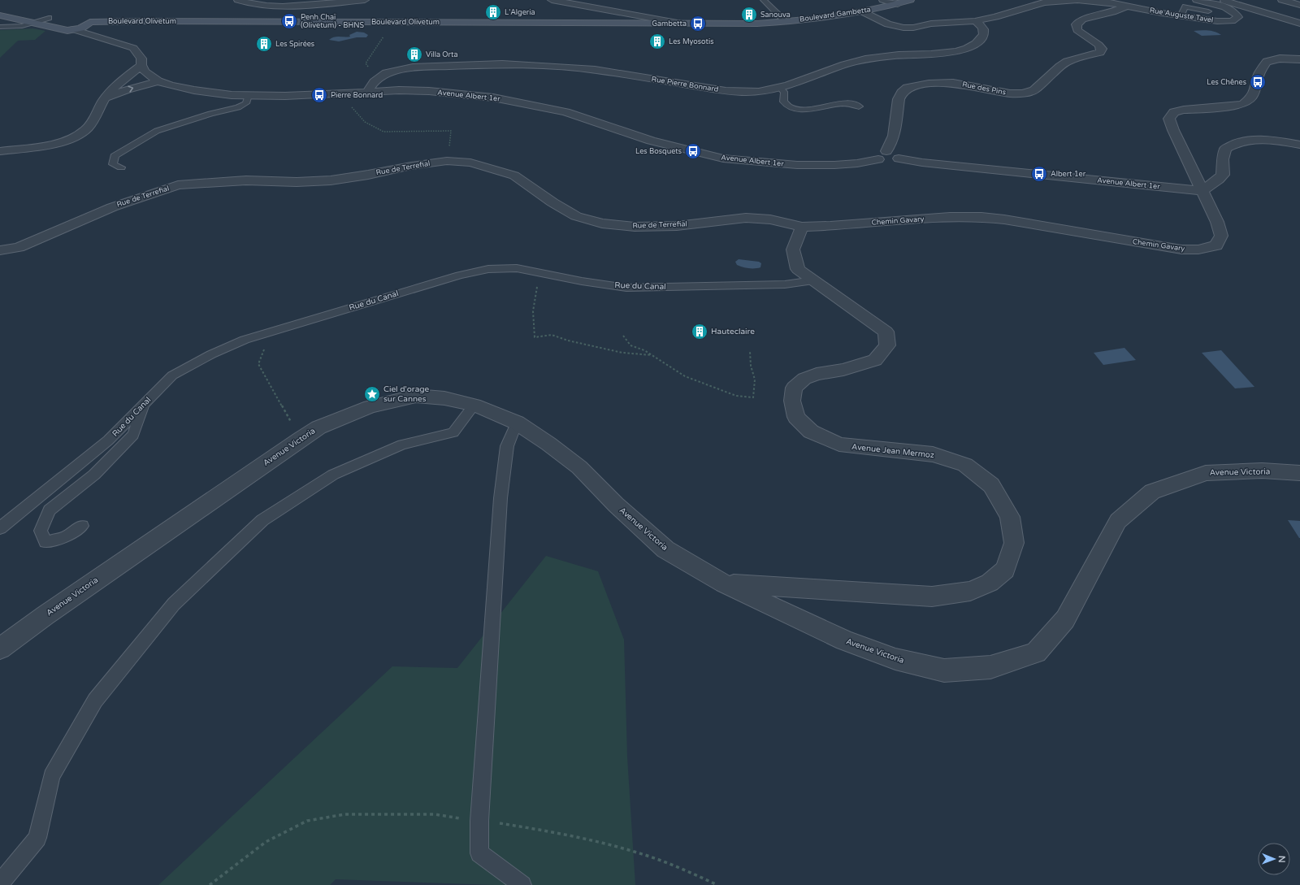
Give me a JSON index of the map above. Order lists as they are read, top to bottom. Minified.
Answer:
{"streets":{"main road":["Boulevard Gambetta","Boulevard Olivetum"],"street":["Rue Auguste Tavel","Rue Pierre Bonnard","Rue des Pins","Avenue Albert 1er","Rue de Terrefial","Chemin Gavary","Avenue Victoria","Avenue Jean Mermoz"],"lane":["Rue du Canal"]},"crossings":[["Boulevard Gambetta","Rue Auguste Tavel"],["Boulevard Gambetta","Boulevard Olivetum"],["Rue Auguste Tavel","Rue Pierre Bonnard"],["Rue Auguste Tavel","Rue des Pins"],["Rue Pierre Bonnard","Avenue Albert 1er"],["Rue des Pins","Avenue Albert 1er"],["Avenue Albert 1er","Chemin Gavary"],["Rue de Terrefial","Chemin Gavary"],["Rue de Terrefial","Avenue Jean Mermoz"],["Chemin Gavary","Avenue Jean Mermoz"],["Rue du Canal","Avenue Jean Mermoz"],["Avenue Victoria","Avenue Jean Mermoz"]],"places":{"building":["L'Algeria","Sanouva","Les Myosotis","Les Spirées","Villa Orta","Hauteclaire"],"bus stop":["Penh Chaï (Olivetum) - BHNS","Gambetta","Les Chênes","Pierre Bonnard","Les Bosquets","Albert 1er"],"place":["Ciel d'orage sur Cannes"]},"north":"right"}
